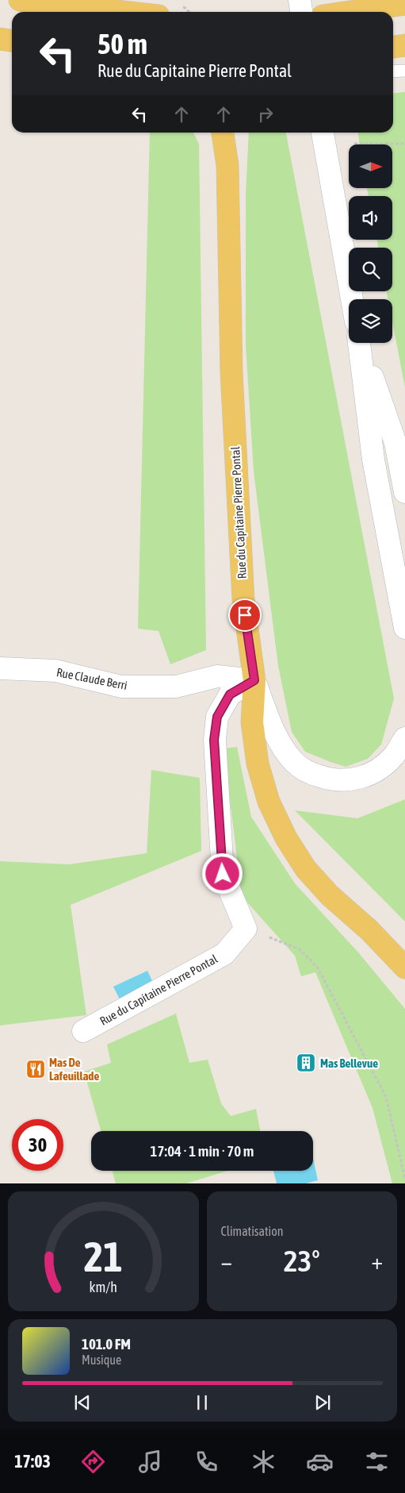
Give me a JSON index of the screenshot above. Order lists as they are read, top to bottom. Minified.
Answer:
{"streets":{"main road":["Rue du Capitaine Pierre Pontal","Rue Claude Berri"]},"crossings":[["Rue du Capitaine Pierre Pontal","Rue Claude Berri"]],"places":{"building":["Mas Bellevue"],"restaurant":["Mas De Lafeuillade"]},"north":"right","page":{"turn":["50 m","Rue du Capitaine Pierre Pontal"],"limit":"30","trip":"17:04 · 1 min · 70 m","tile":"Climatisation","heat":["−","23°","+"],"song":["101.0 FM","Musique"],"tabs":"17:03","gauge":["21","km/h"]}}
